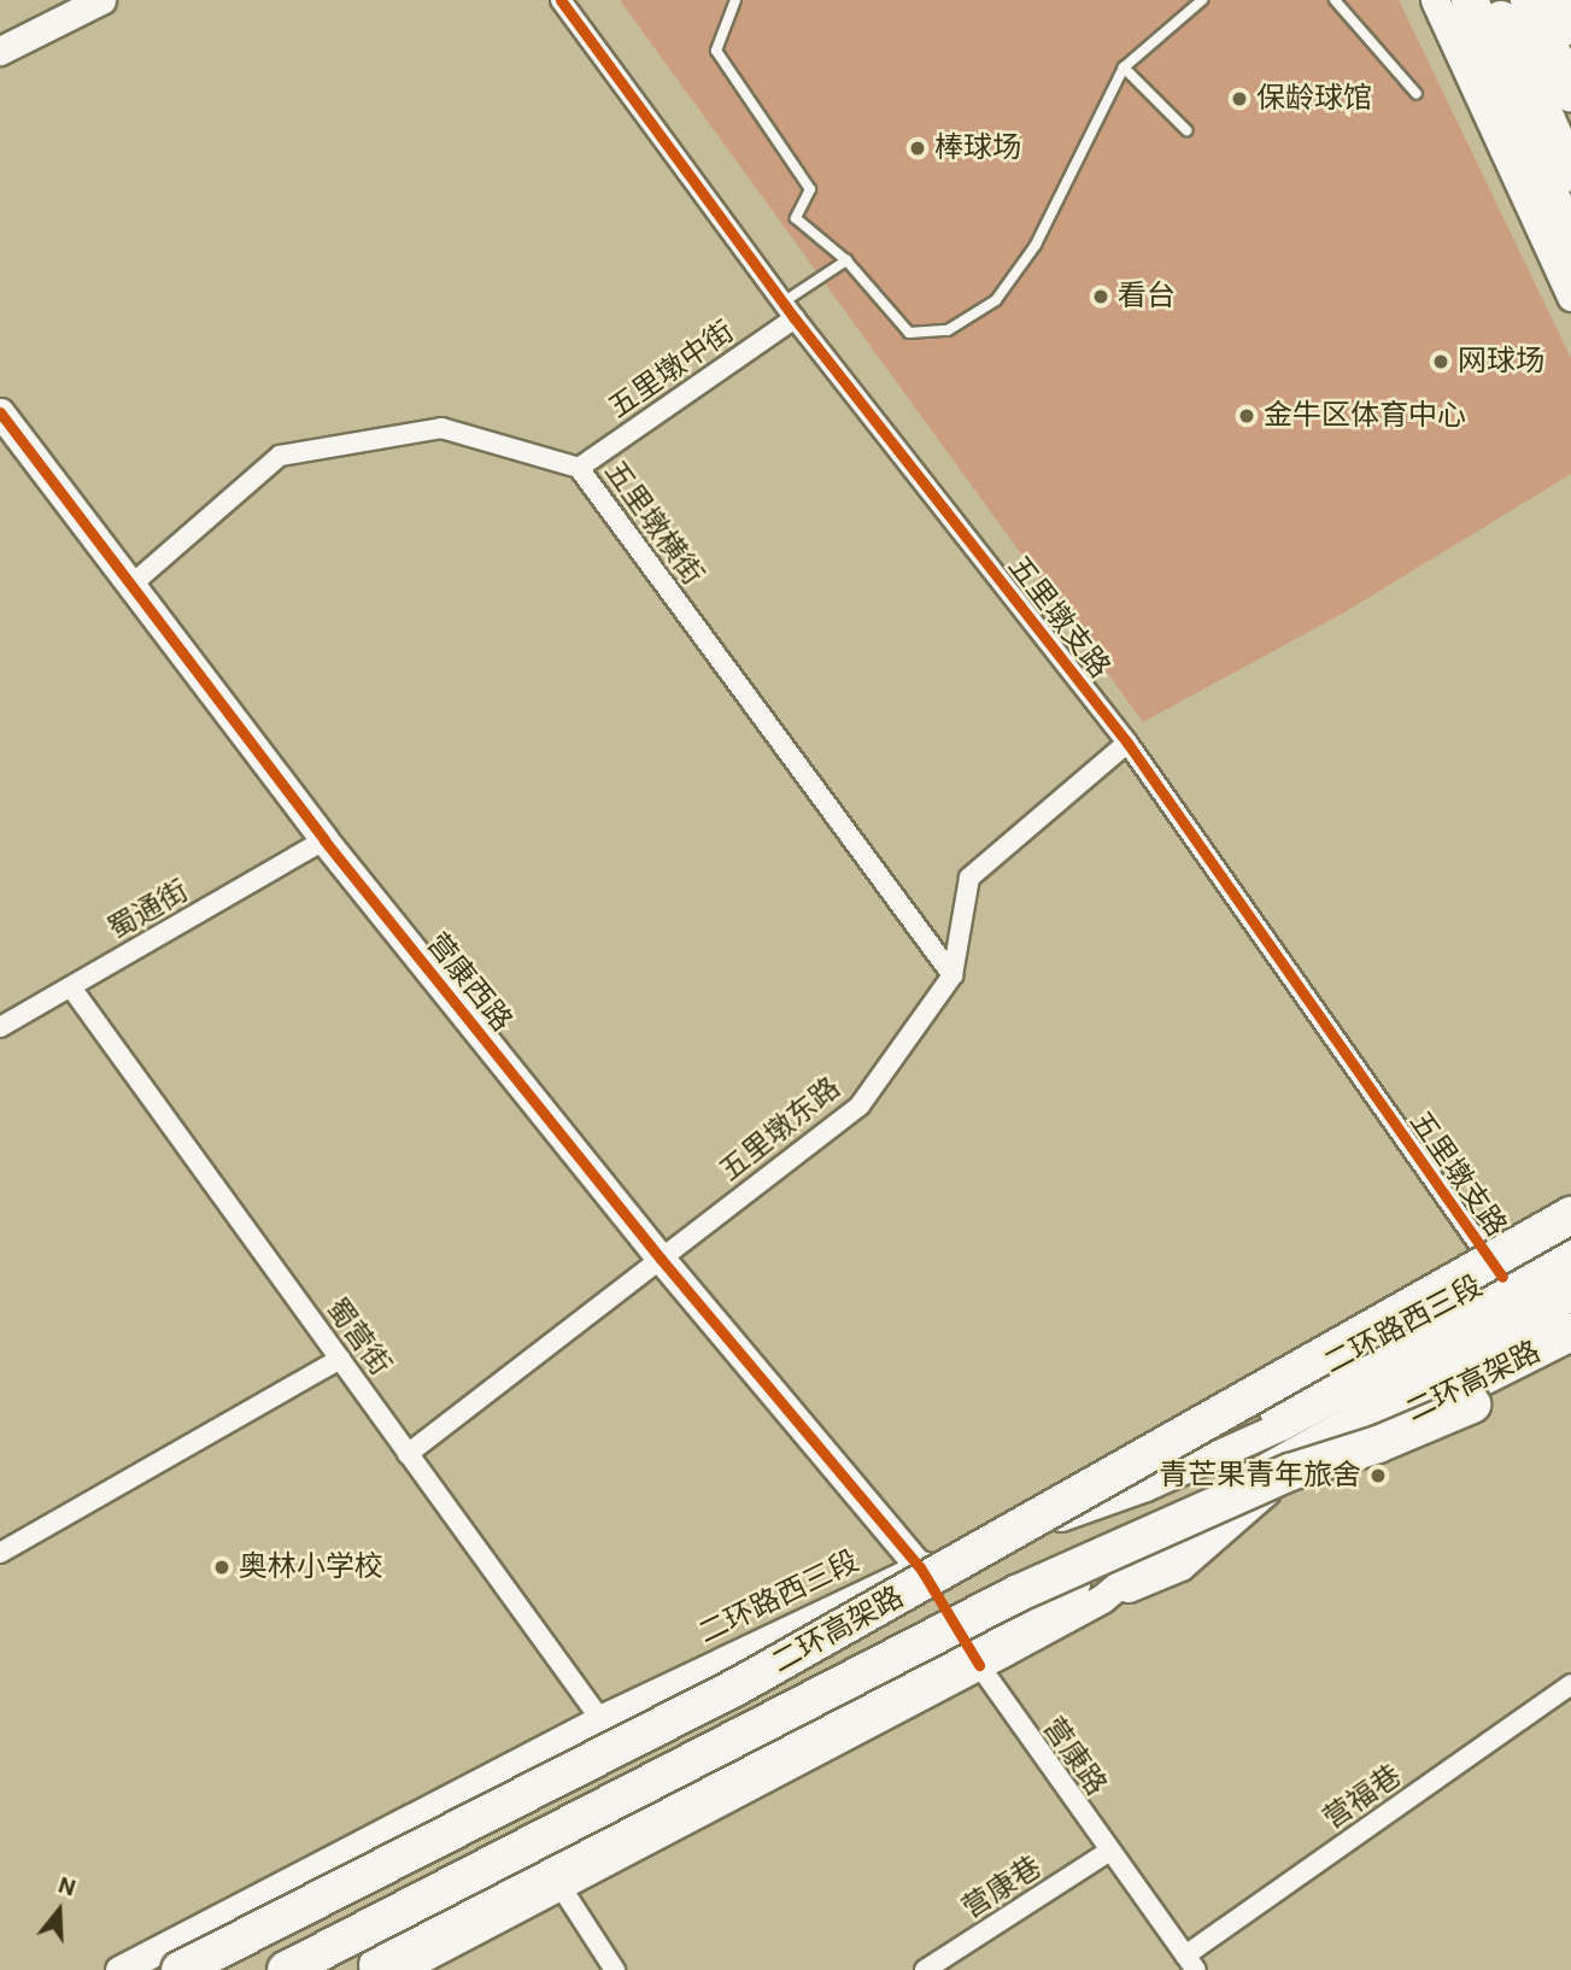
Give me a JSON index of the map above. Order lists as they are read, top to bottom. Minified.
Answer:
{"streets":{"highway":["二环高架路"],"main road":["营康西路","二环路西三段"],"street":["五里墩中街","五里墩横街","五里墩支路","蜀通街","五里墩东路","蜀营街","营康路","营福巷","营康巷"]},"crossings":[["五里墩中街","五里墩横街"],["五里墩中街","五里墩支路"],["五里墩横街","营康西路"],["五里墩横街","五里墩东路"],["五里墩支路","五里墩东路"],["蜀通街","营康西路"],["蜀通街","蜀营街"],["营康西路","五里墩东路"],["营康西路","二环路西三段"],["五里墩东路","蜀营街"],["二环路西三段","蜀营街"],["二环路西三段","二环高架路"],["二环路西三段","营康路"],["营康路","营福巷"],["营康路","营康巷"]],"places":["保龄球馆","棒球场","看台","网球场","金牛区体育中心","青芒果青年旅舍","奥林小学校"],"north":"top"}
